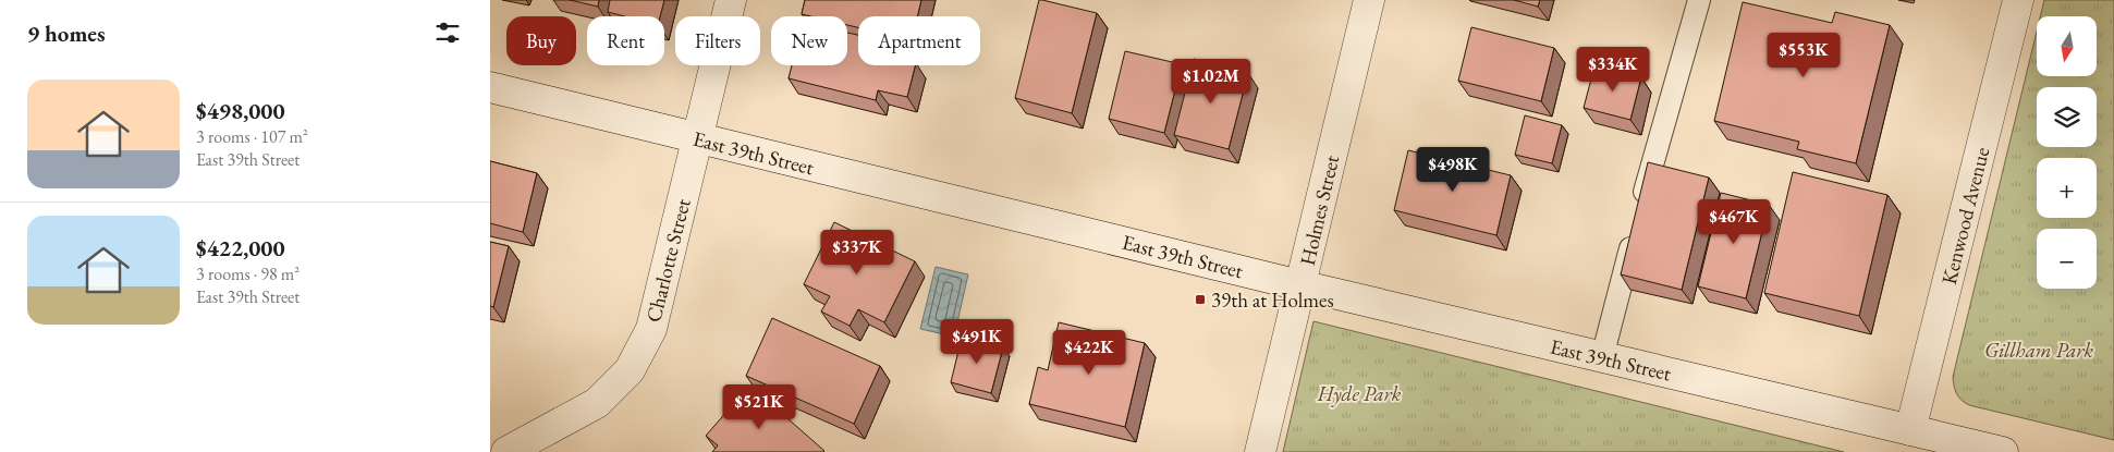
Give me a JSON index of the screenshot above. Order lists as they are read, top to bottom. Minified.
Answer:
{"streets":{"main road":["East 39th Street","Holmes Street","Kenwood Avenue","Charlotte Street"]},"crossings":[["East 39th Street","Holmes Street"],["East 39th Street","Kenwood Avenue"],["East 39th Street","Charlotte Street"]],"parks":["Gillham Park","Hyde Park"],"places":{"transit":["39th at Holmes"]},"north":"bottom","page":{"heading":"9 homes","map_buttons":["+","−"],"chip":["Buy","Rent","Filters","New","Apartment"],"price":["$553K","$334K","$1.02M","$498K","$467K","$337K","$491K","$422K","$521K"],"list":[{"name":"$498,000","note":"3 rooms · 107 m² · East 39th Street"},{"name":"$422,000","note":"3 rooms · 98 m² · East 39th Street"}]}}
